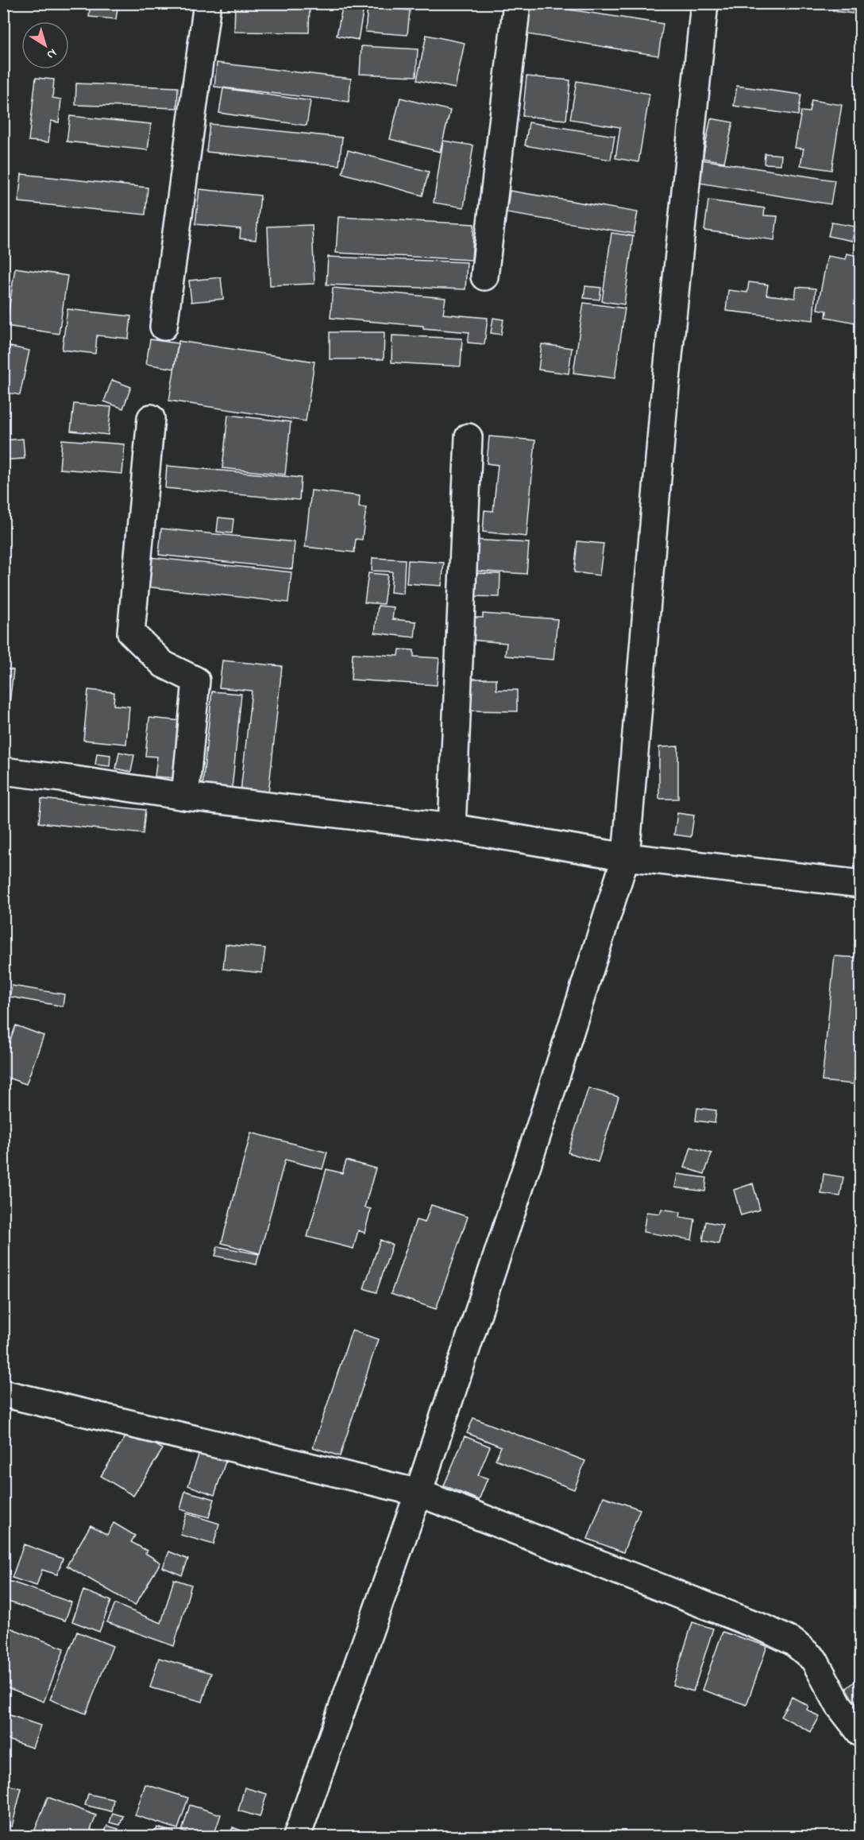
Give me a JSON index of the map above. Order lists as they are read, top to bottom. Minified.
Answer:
{"north":"bottom right"}
